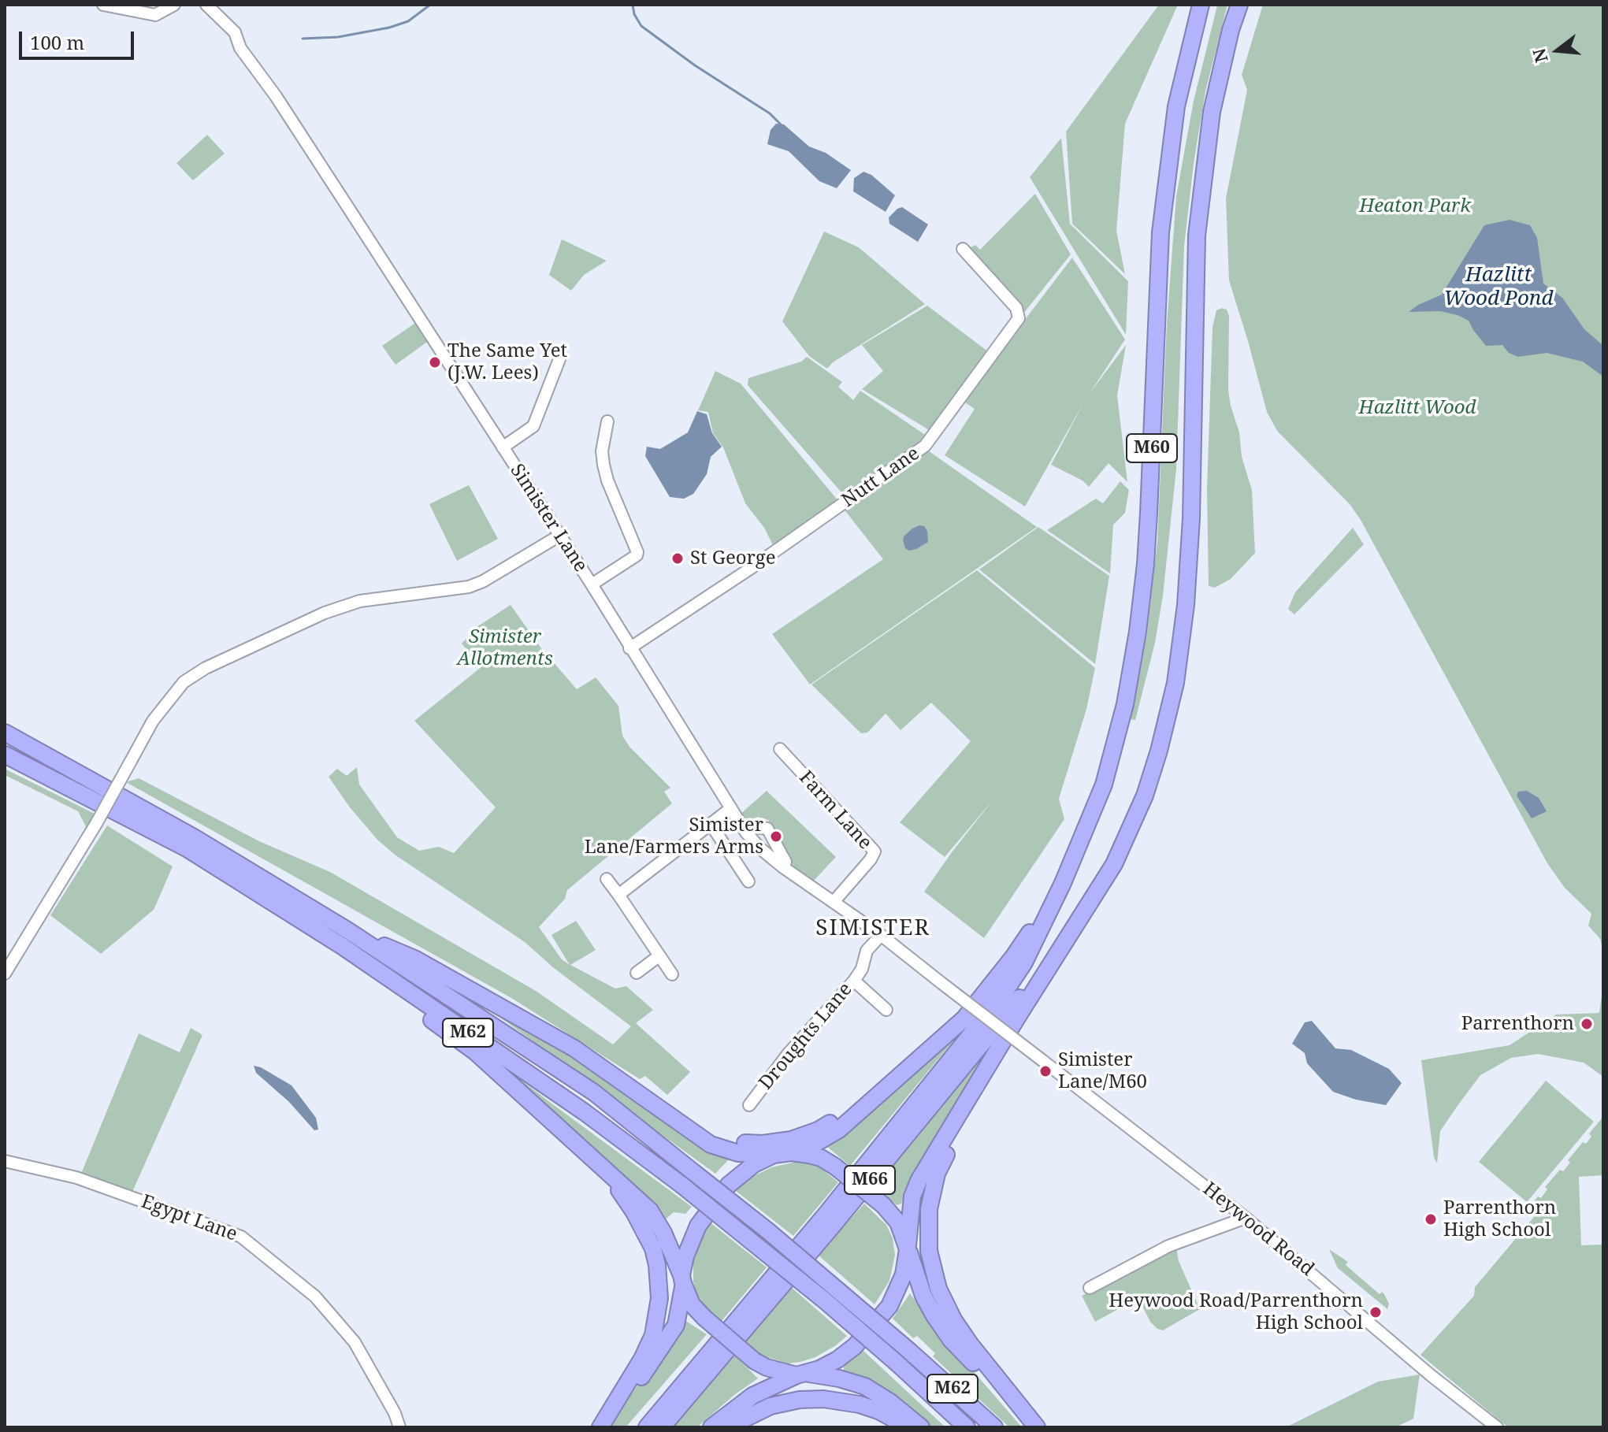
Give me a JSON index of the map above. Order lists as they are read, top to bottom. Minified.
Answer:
{"streets":{"highway":["M60","M62","M66"],"street":["Nutt Lane","Simister Lane","Farm Lane","Droughts Lane","Egypt Lane","Heywood Road"]},"crossings":[["M60","M66"],["Nutt Lane","Simister Lane"],["Simister Lane","Farm Lane"],["Simister Lane","Droughts Lane"],["Simister Lane","Heywood Road"]],"districts":["SIMISTER"],"water":["Hazlitt Wood Pond"],"parks":["Heaton Park","Hazlitt Wood","Simister Allotments"],"places":["The Same Yet (J.W. Lees)","St George","Simister Lane/Farmers Arms","Parrenthorn","Simister Lane/M60","Parrenthorn High School","Heywood Road/Parrenthorn High School"],"scale_bar":"100 m","north":"left"}
